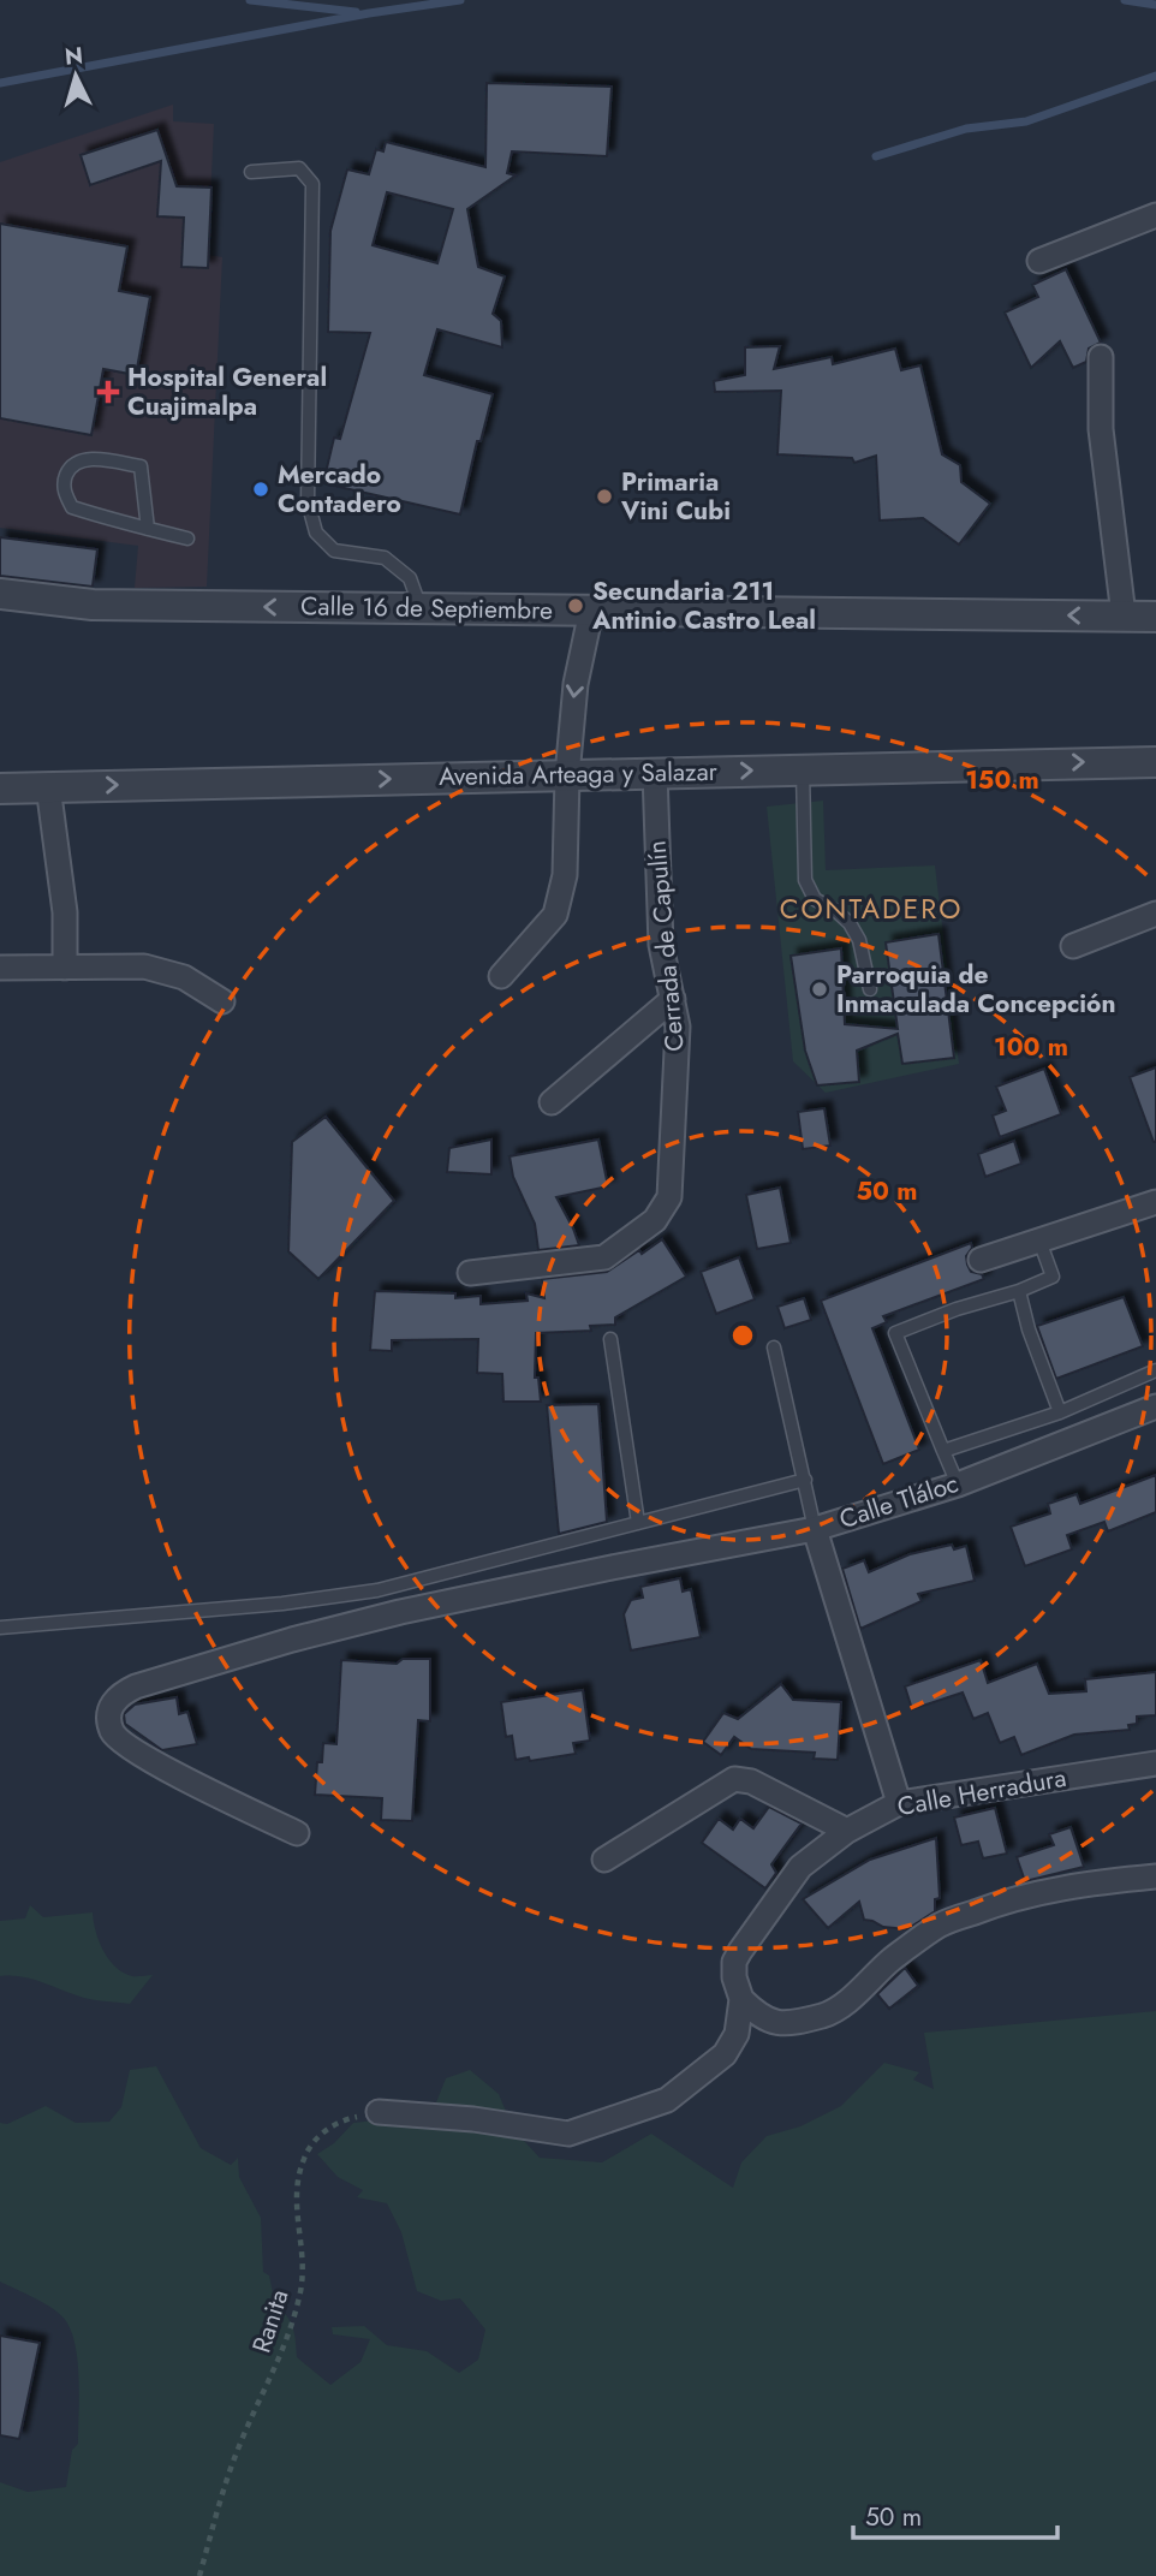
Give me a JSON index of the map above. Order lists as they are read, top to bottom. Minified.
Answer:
{"streets":{"street":["Calle 16 de Septiembre","Avenida Arteaga y Salazar","Cerrada de Capulín","Calle Tláloc","Calle Herradura"],"path":["Ranita"]},"crossings":[["Avenida Arteaga y Salazar","Cerrada de Capulín"],["Calle Tláloc","Calle Herradura"],["Calle Herradura","Ranita"]],"one_way":["Calle 16 de Septiembre","Avenida Arteaga y Salazar"],"districts":["CONTADERO"],"places":{"health":["Hospital General Cuajimalpa"],"other":["Mercado Contadero","Primaria Vini Cubi","Secundaria 211 Antinio Castro Leal","Parroquia de Inmaculada Concepción"]},"scale_bar":"50 m","north":"top","rings":["150 m","100 m","50 m"]}
